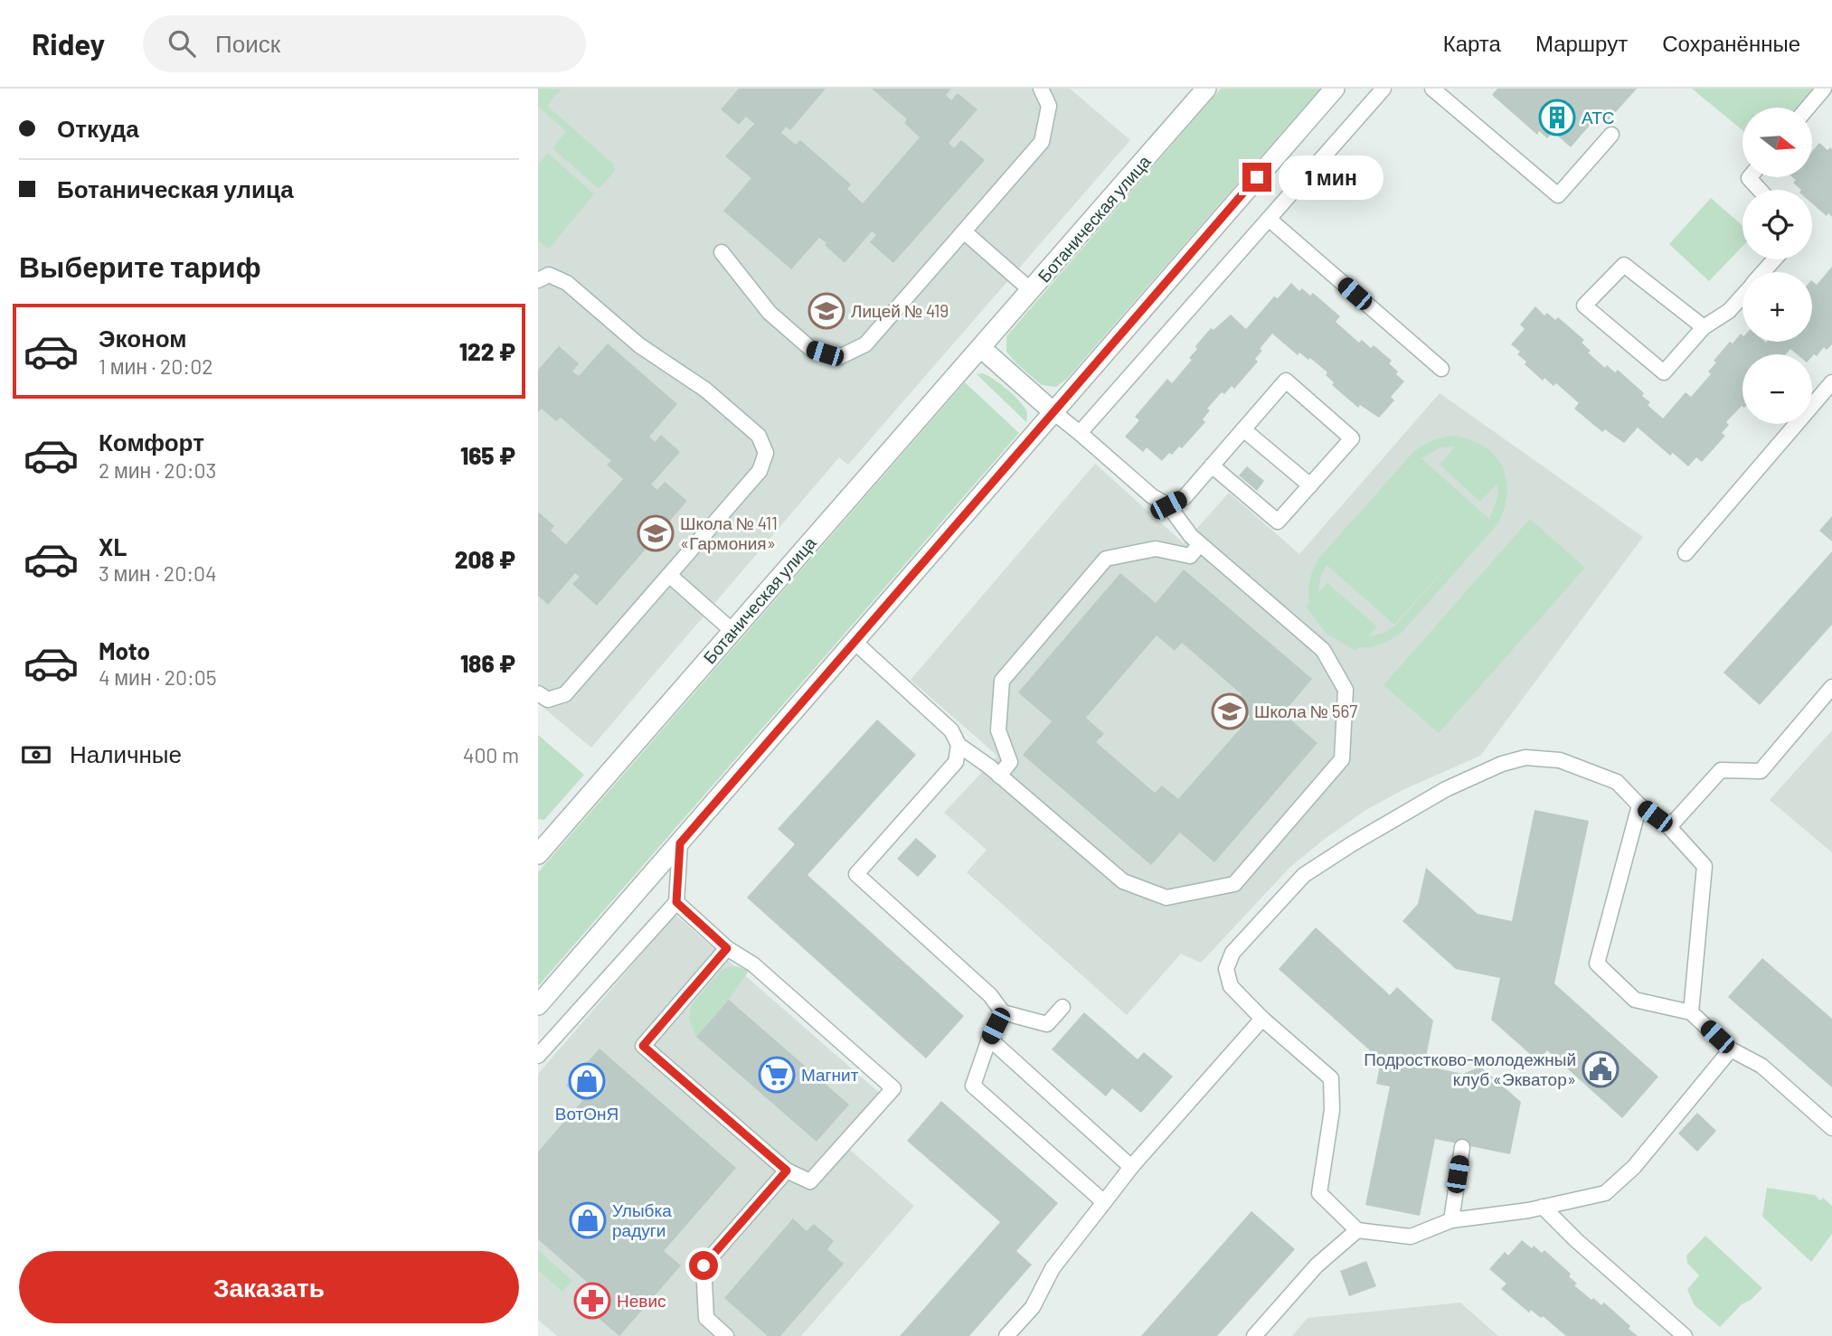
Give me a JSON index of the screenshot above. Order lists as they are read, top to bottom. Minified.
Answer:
{"streets":{"street":["Ботаническая улица"]},"places":{"building":["АТС"],"school or university":["Лицей № 419","Школа № 411 «Гармония»","Школа № 567"],"public building":["Подростково-молодежный клуб «Экватор»"],"supermarket":["Магнит"],"shop":["ВотОнЯ","Улыбка радуги"],"pharmacy":["Невис"]},"north":"right","page":{"header":"Ridey","search":"Поиск","nav":["Карта","Маршрут","Сохранённые"],"banner":["Откуда","Ботаническая улица"],"map_buttons":["+","−"],"bubble":"1 мин","heading":"Выберите тариф","list":[{"name":"Эконом","note":"1 мин · 20:02","value":"122 ₽"},{"name":"Комфорт","note":"2 мин · 20:03","value":"165 ₽"},{"name":"XL","note":"3 мин · 20:04","value":"208 ₽"},{"name":"Moto","note":"4 мин · 20:05","value":"186 ₽"}],"pay":["Наличные","400 m"],"buttons":"Заказать"}}
